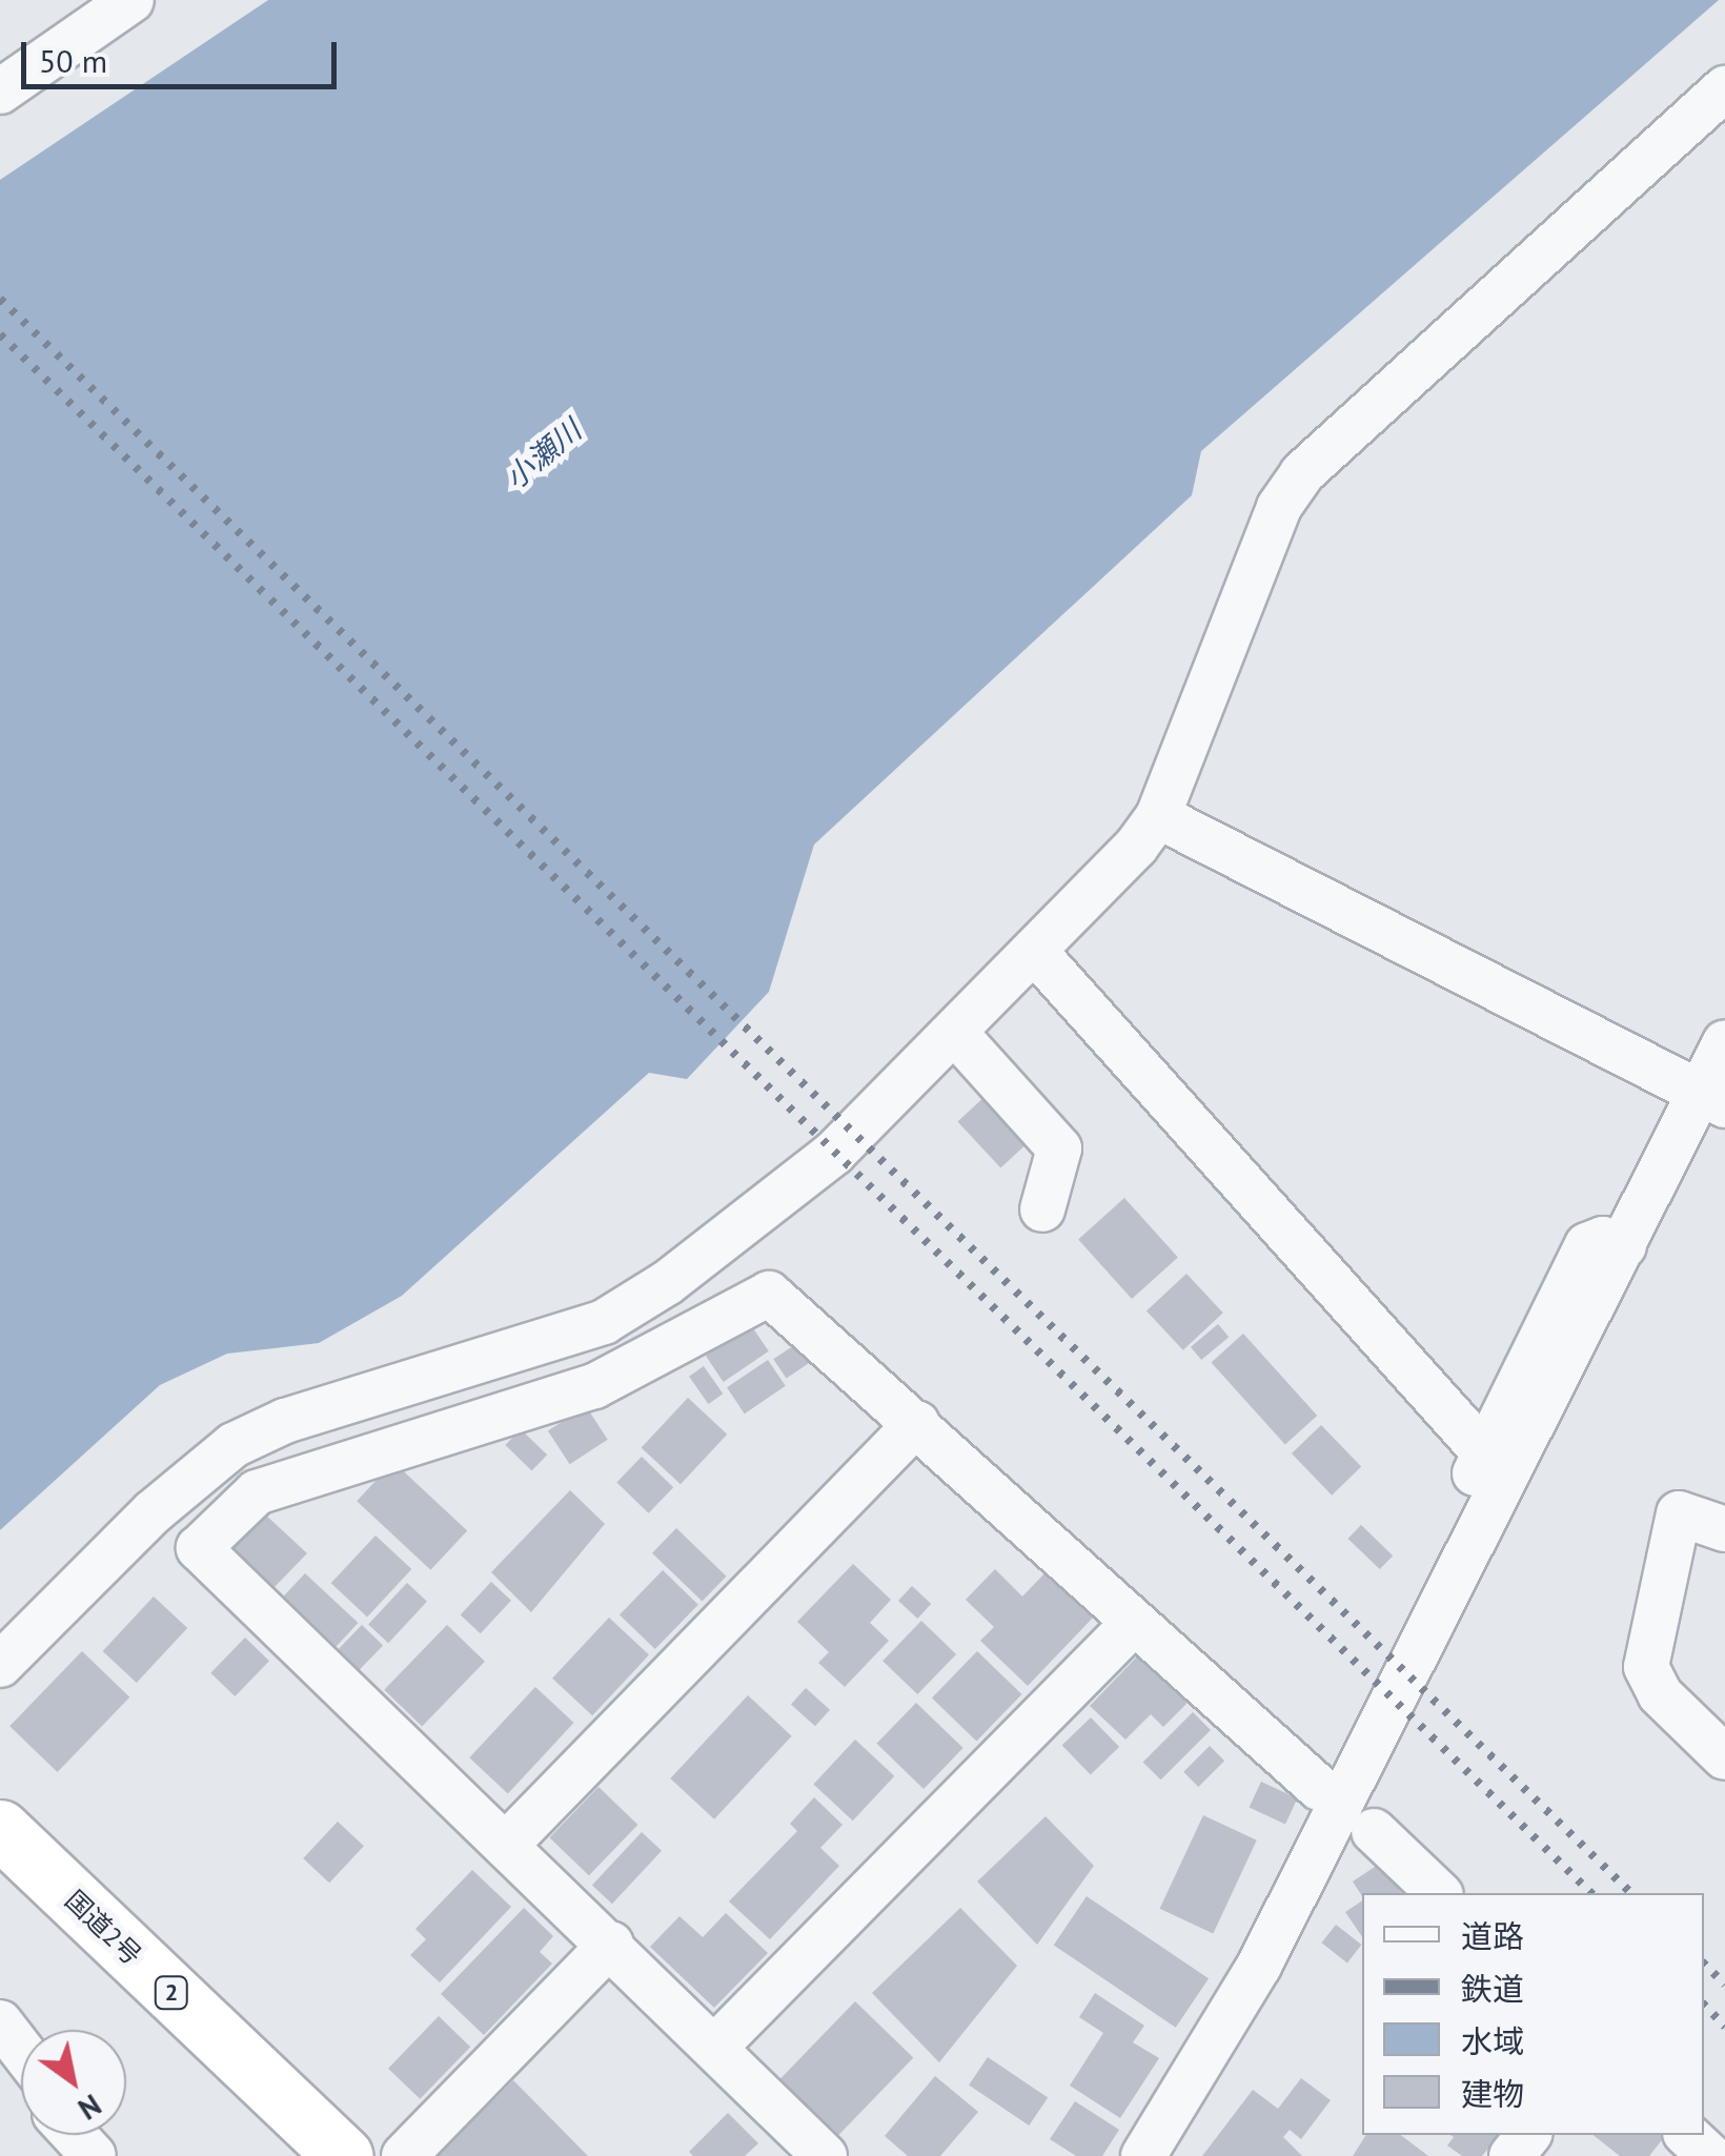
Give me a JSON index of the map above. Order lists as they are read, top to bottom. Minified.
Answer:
{"streets":{"highway":["国道2号","2"]},"water":["小瀬川"],"legend":["道路","鉄道","水域","建物"],"scale_bar":"50 m","north":"bottom right"}
